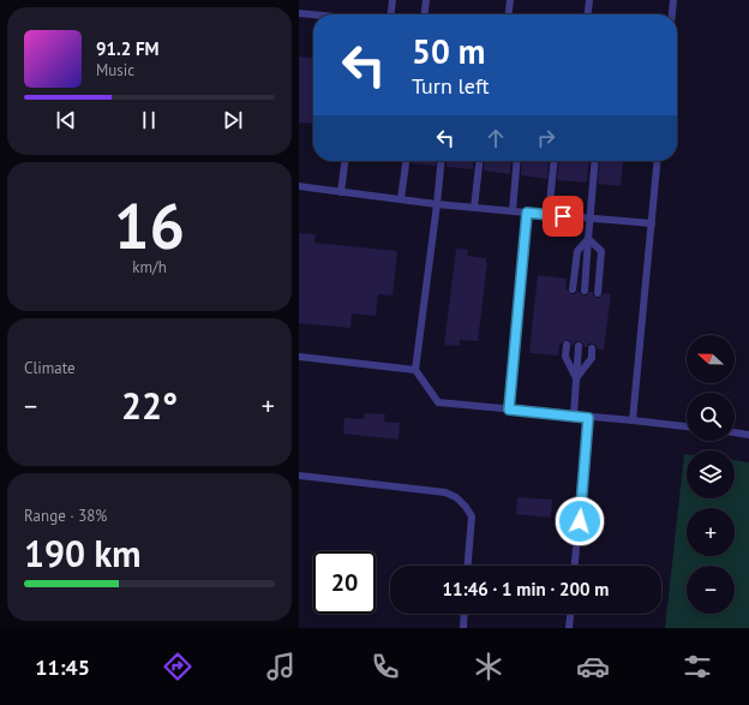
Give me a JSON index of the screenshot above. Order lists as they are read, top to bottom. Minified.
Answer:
{"north":"left","page":{"turn":["50 m","Turn left"],"song":["91.2 FM","Music"],"tile":[["16","km/h"],"Climate",["Range · 38%","190 km"]],"map_buttons":["+","−"],"heat":["−","22°","+"],"limit":"20","trip":"11:46 · 1 min · 200 m","tabs":"11:45"}}
